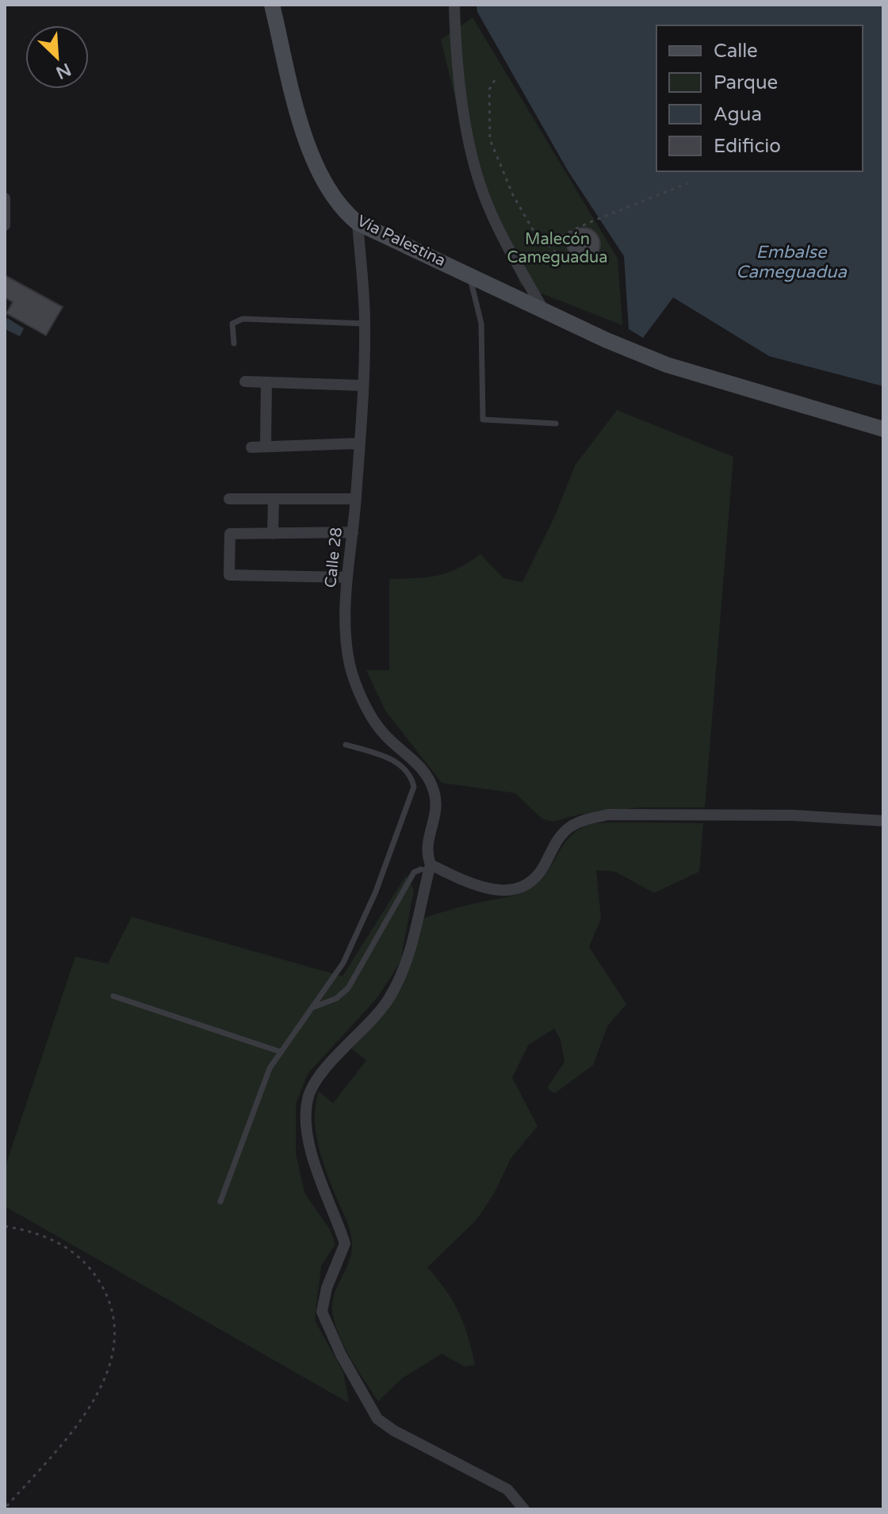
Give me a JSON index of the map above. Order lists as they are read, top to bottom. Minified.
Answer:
{"streets":{"main road":["Vía Palestina"],"street":["Calle 28"]},"crossings":[["Vía Palestina","Calle 28"]],"water":["Embalse Cameguadua"],"parks":["Malecón Cameguadua"],"legend":["Calle","Parque","Agua","Edificio"],"north":"bottom right"}
